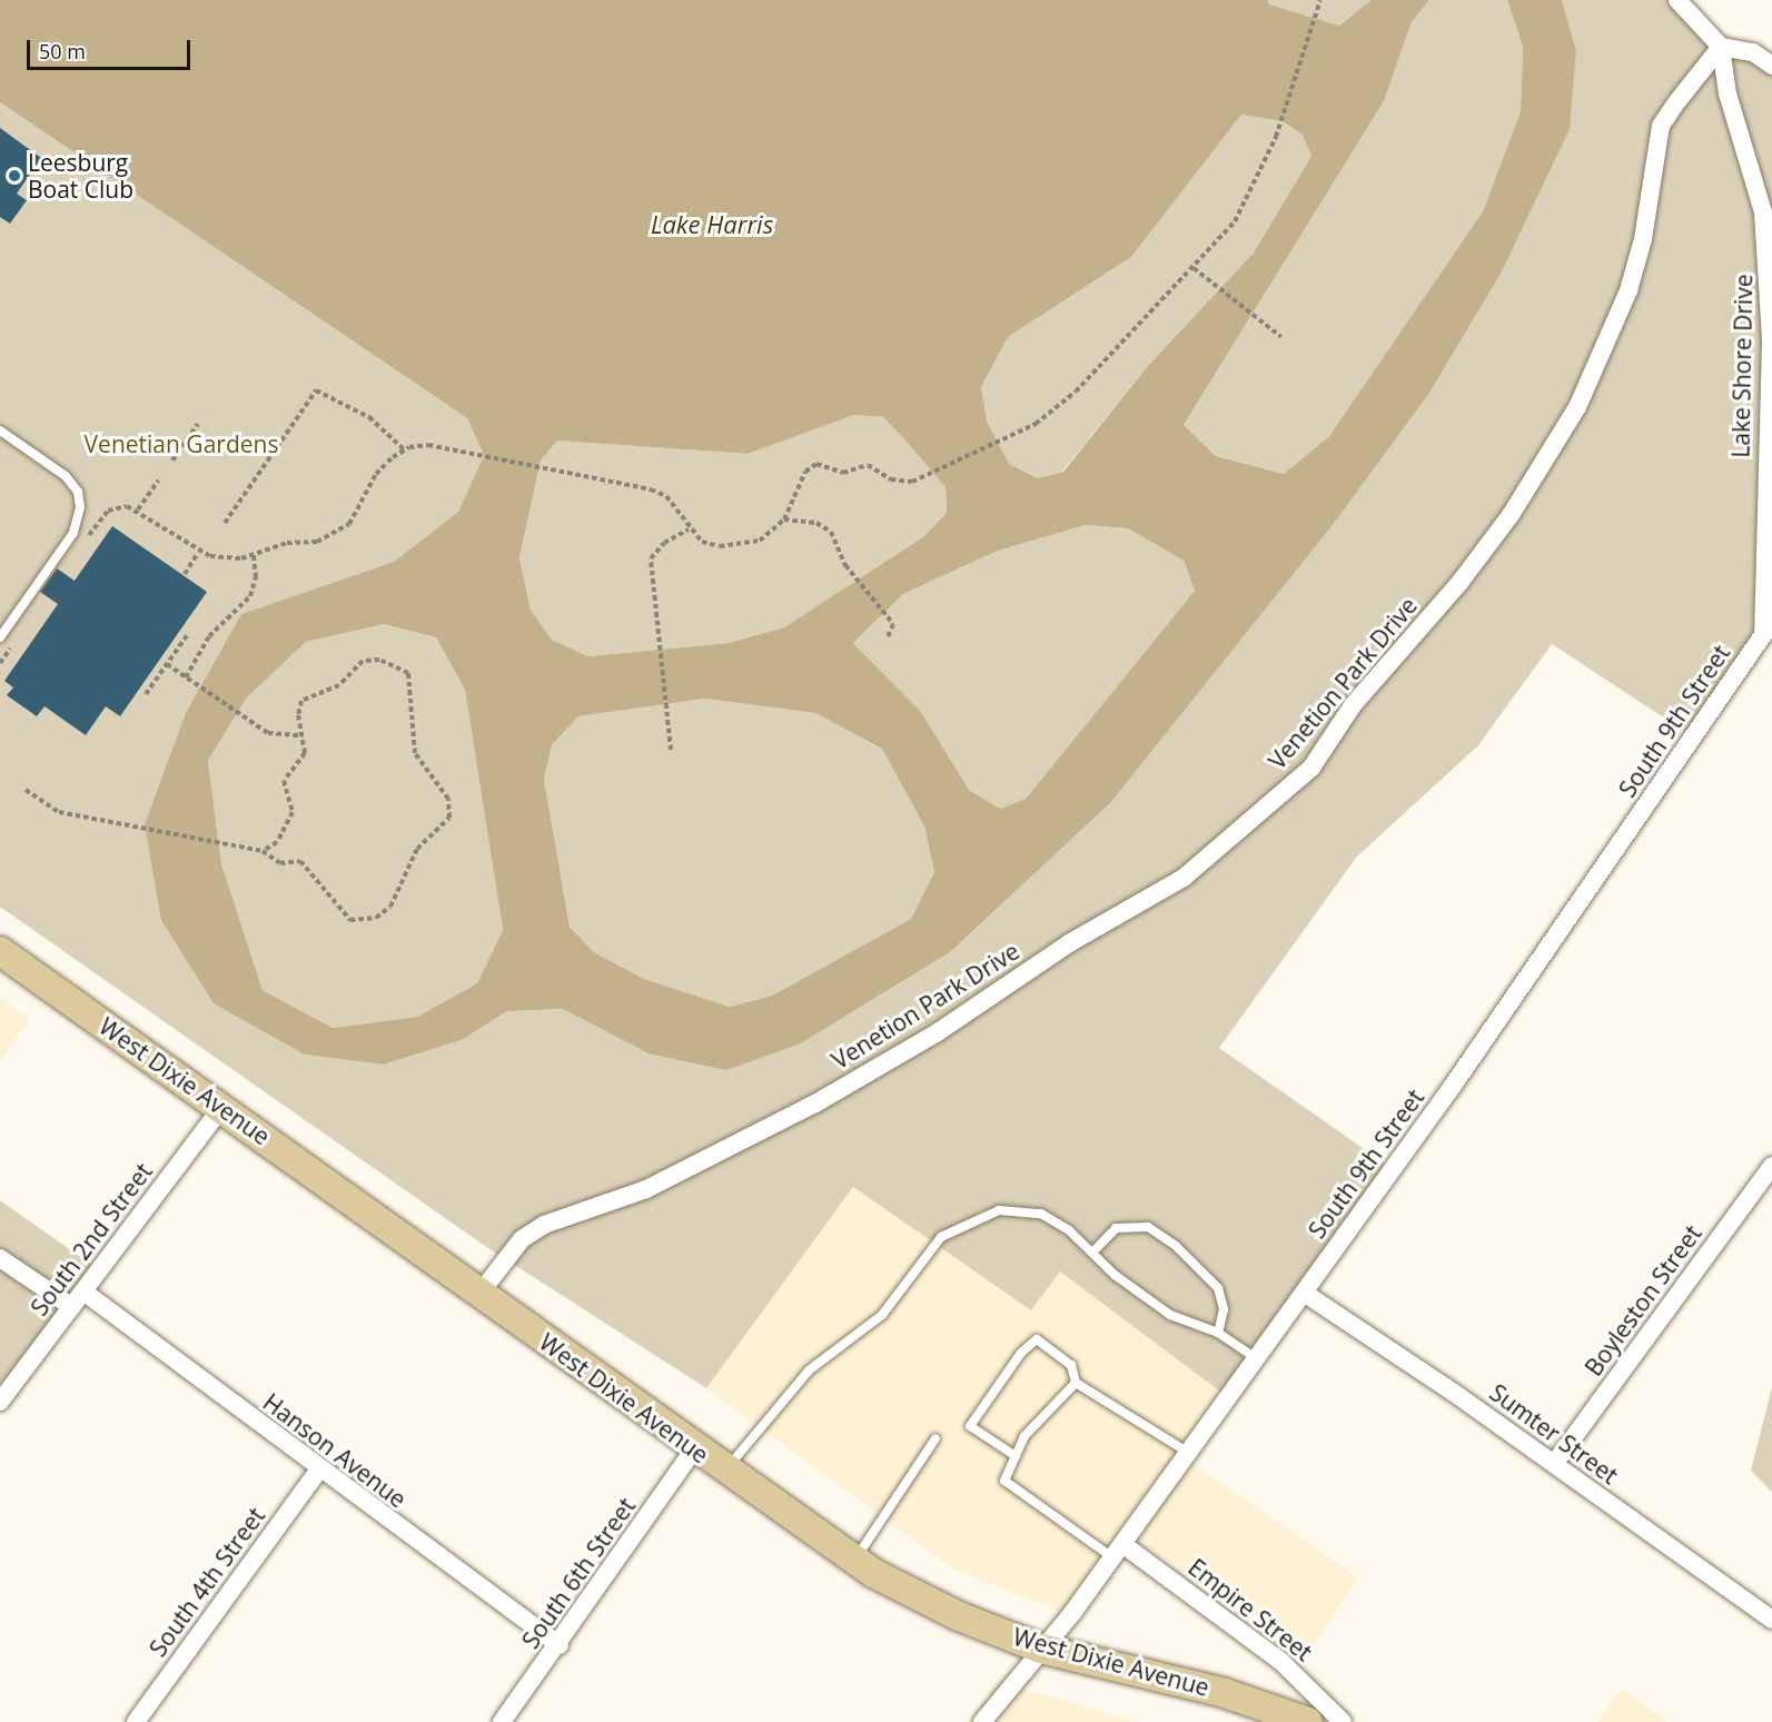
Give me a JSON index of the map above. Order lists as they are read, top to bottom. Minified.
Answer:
{"streets":{"main road":["West Dixie Avenue"],"street":["Lake Shore Drive","Venetion Park Drive","South 9th Street","South 2nd Street","Boyleston Street","Sumter Street","Hanson Avenue","South 6th Street","South 4th Street","Empire Street"]},"crossings":[["Lake Shore Drive","Venetion Park Drive"],["Lake Shore Drive","South 9th Street"],["Venetion Park Drive","West Dixie Avenue"],["South 9th Street","West Dixie Avenue"],["South 9th Street","Sumter Street"],["South 9th Street","Empire Street"],["West Dixie Avenue","South 2nd Street"],["West Dixie Avenue","South 6th Street"],["South 2nd Street","Hanson Avenue"],["Boyleston Street","Sumter Street"],["Hanson Avenue","South 6th Street"],["Hanson Avenue","South 4th Street"]],"water":["Lake Harris"],"parks":["Venetian Gardens"],"places":["Leesburg Boat Club"],"scale_bar":"50 m"}
